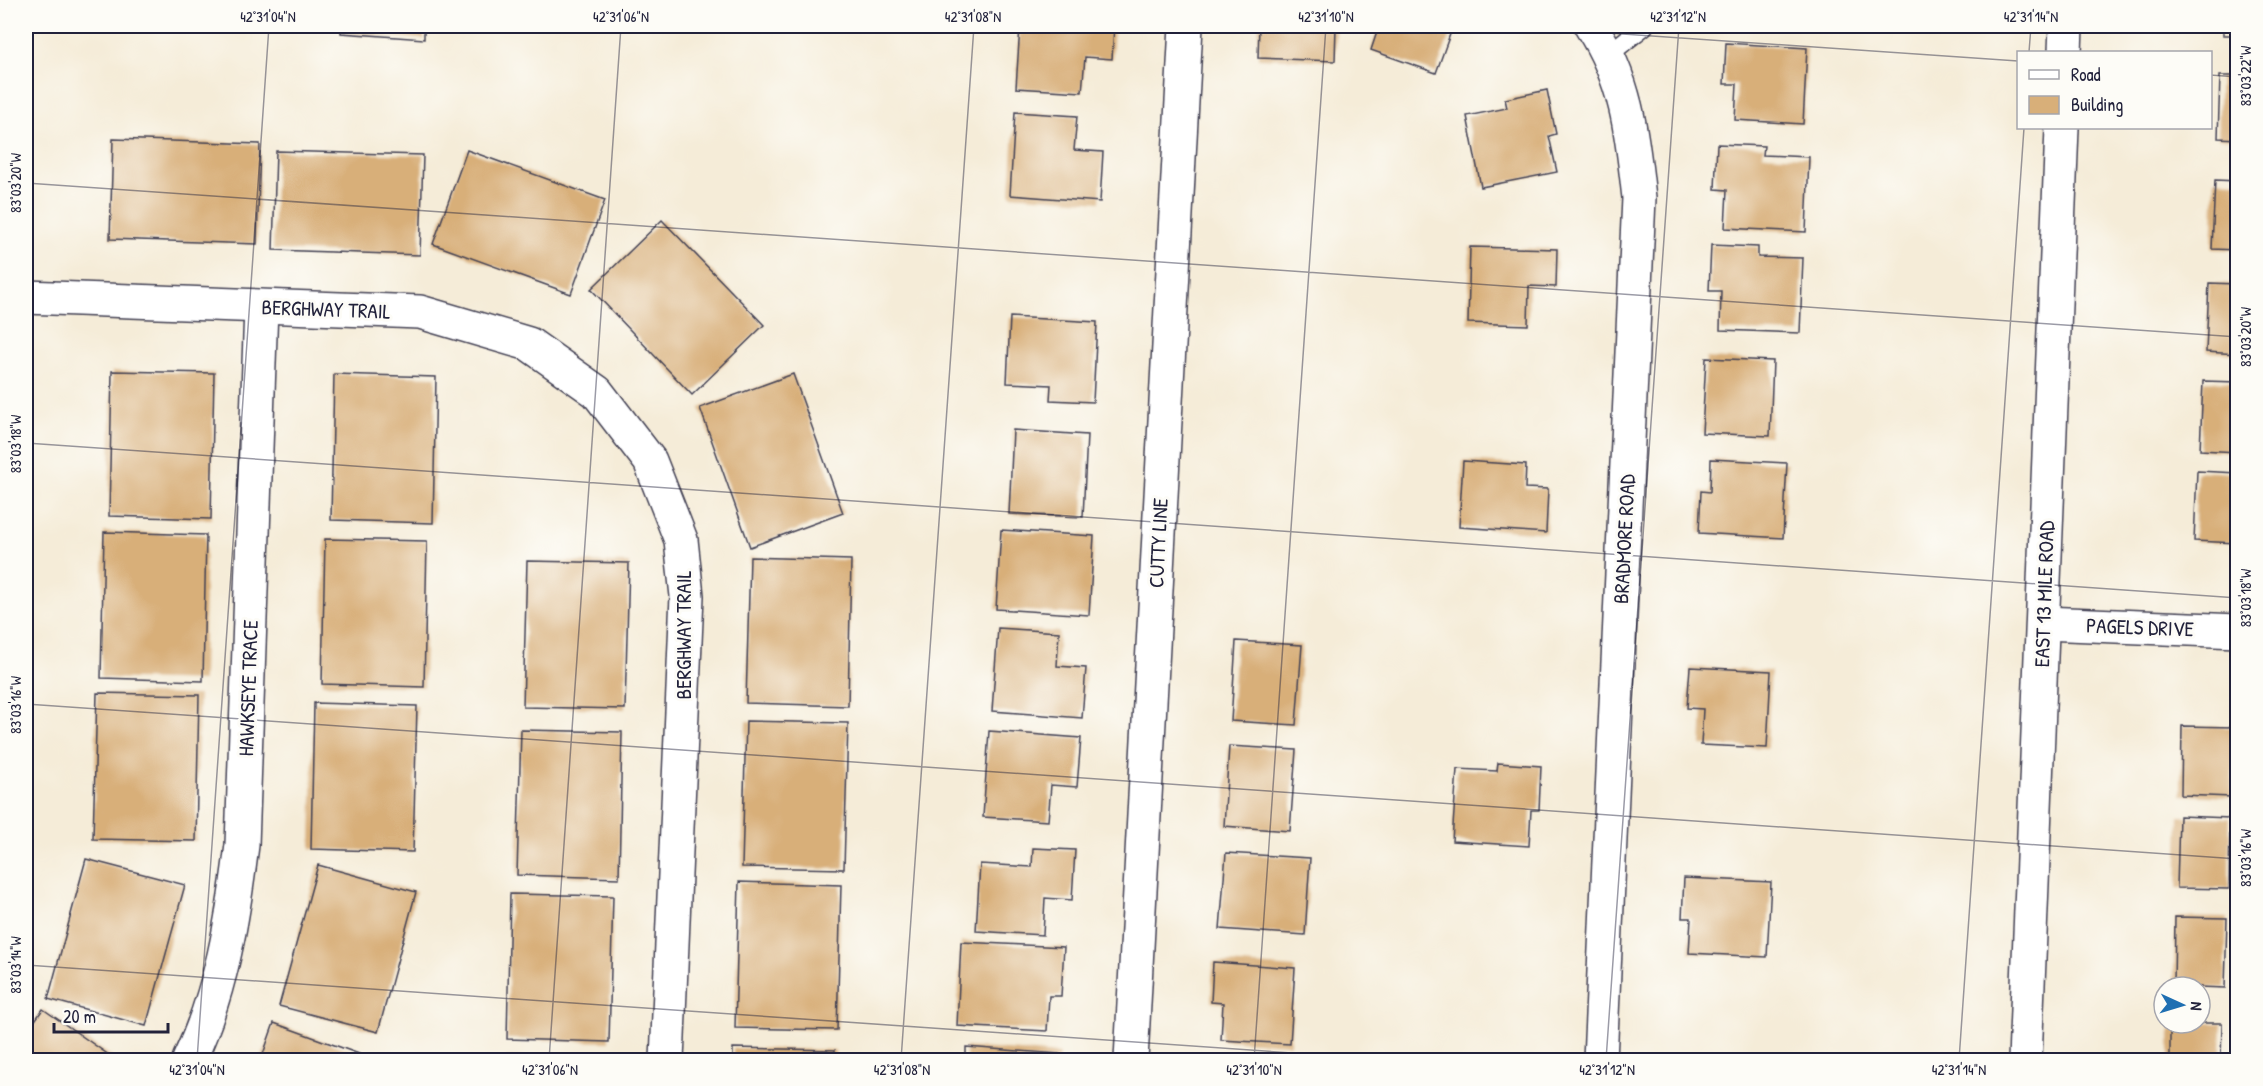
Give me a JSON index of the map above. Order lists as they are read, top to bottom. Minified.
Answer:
{"streets":{"street":["BERGHWAY TRAIL","BRADMORE ROAD","CUTTY LINE","EAST 13 MILE ROAD","PAGELS DRIVE","HAWKSEYE TRACE"]},"crossings":[["BERGHWAY TRAIL","HAWKSEYE TRACE"],["EAST 13 MILE ROAD","PAGELS DRIVE"]],"legend":["Road","Building"],"scale_bar":"20 m","north":"right","coordinates":["42°31'04\"N","42°31'06\"N","42°31'08\"N","42°31'10\"N","42°31'12\"N","42°31'14\"N","83°03'22\"W","83°03'20\"W","83°03'18\"W","83°03'16\"W","83°03'14\"W"]}
